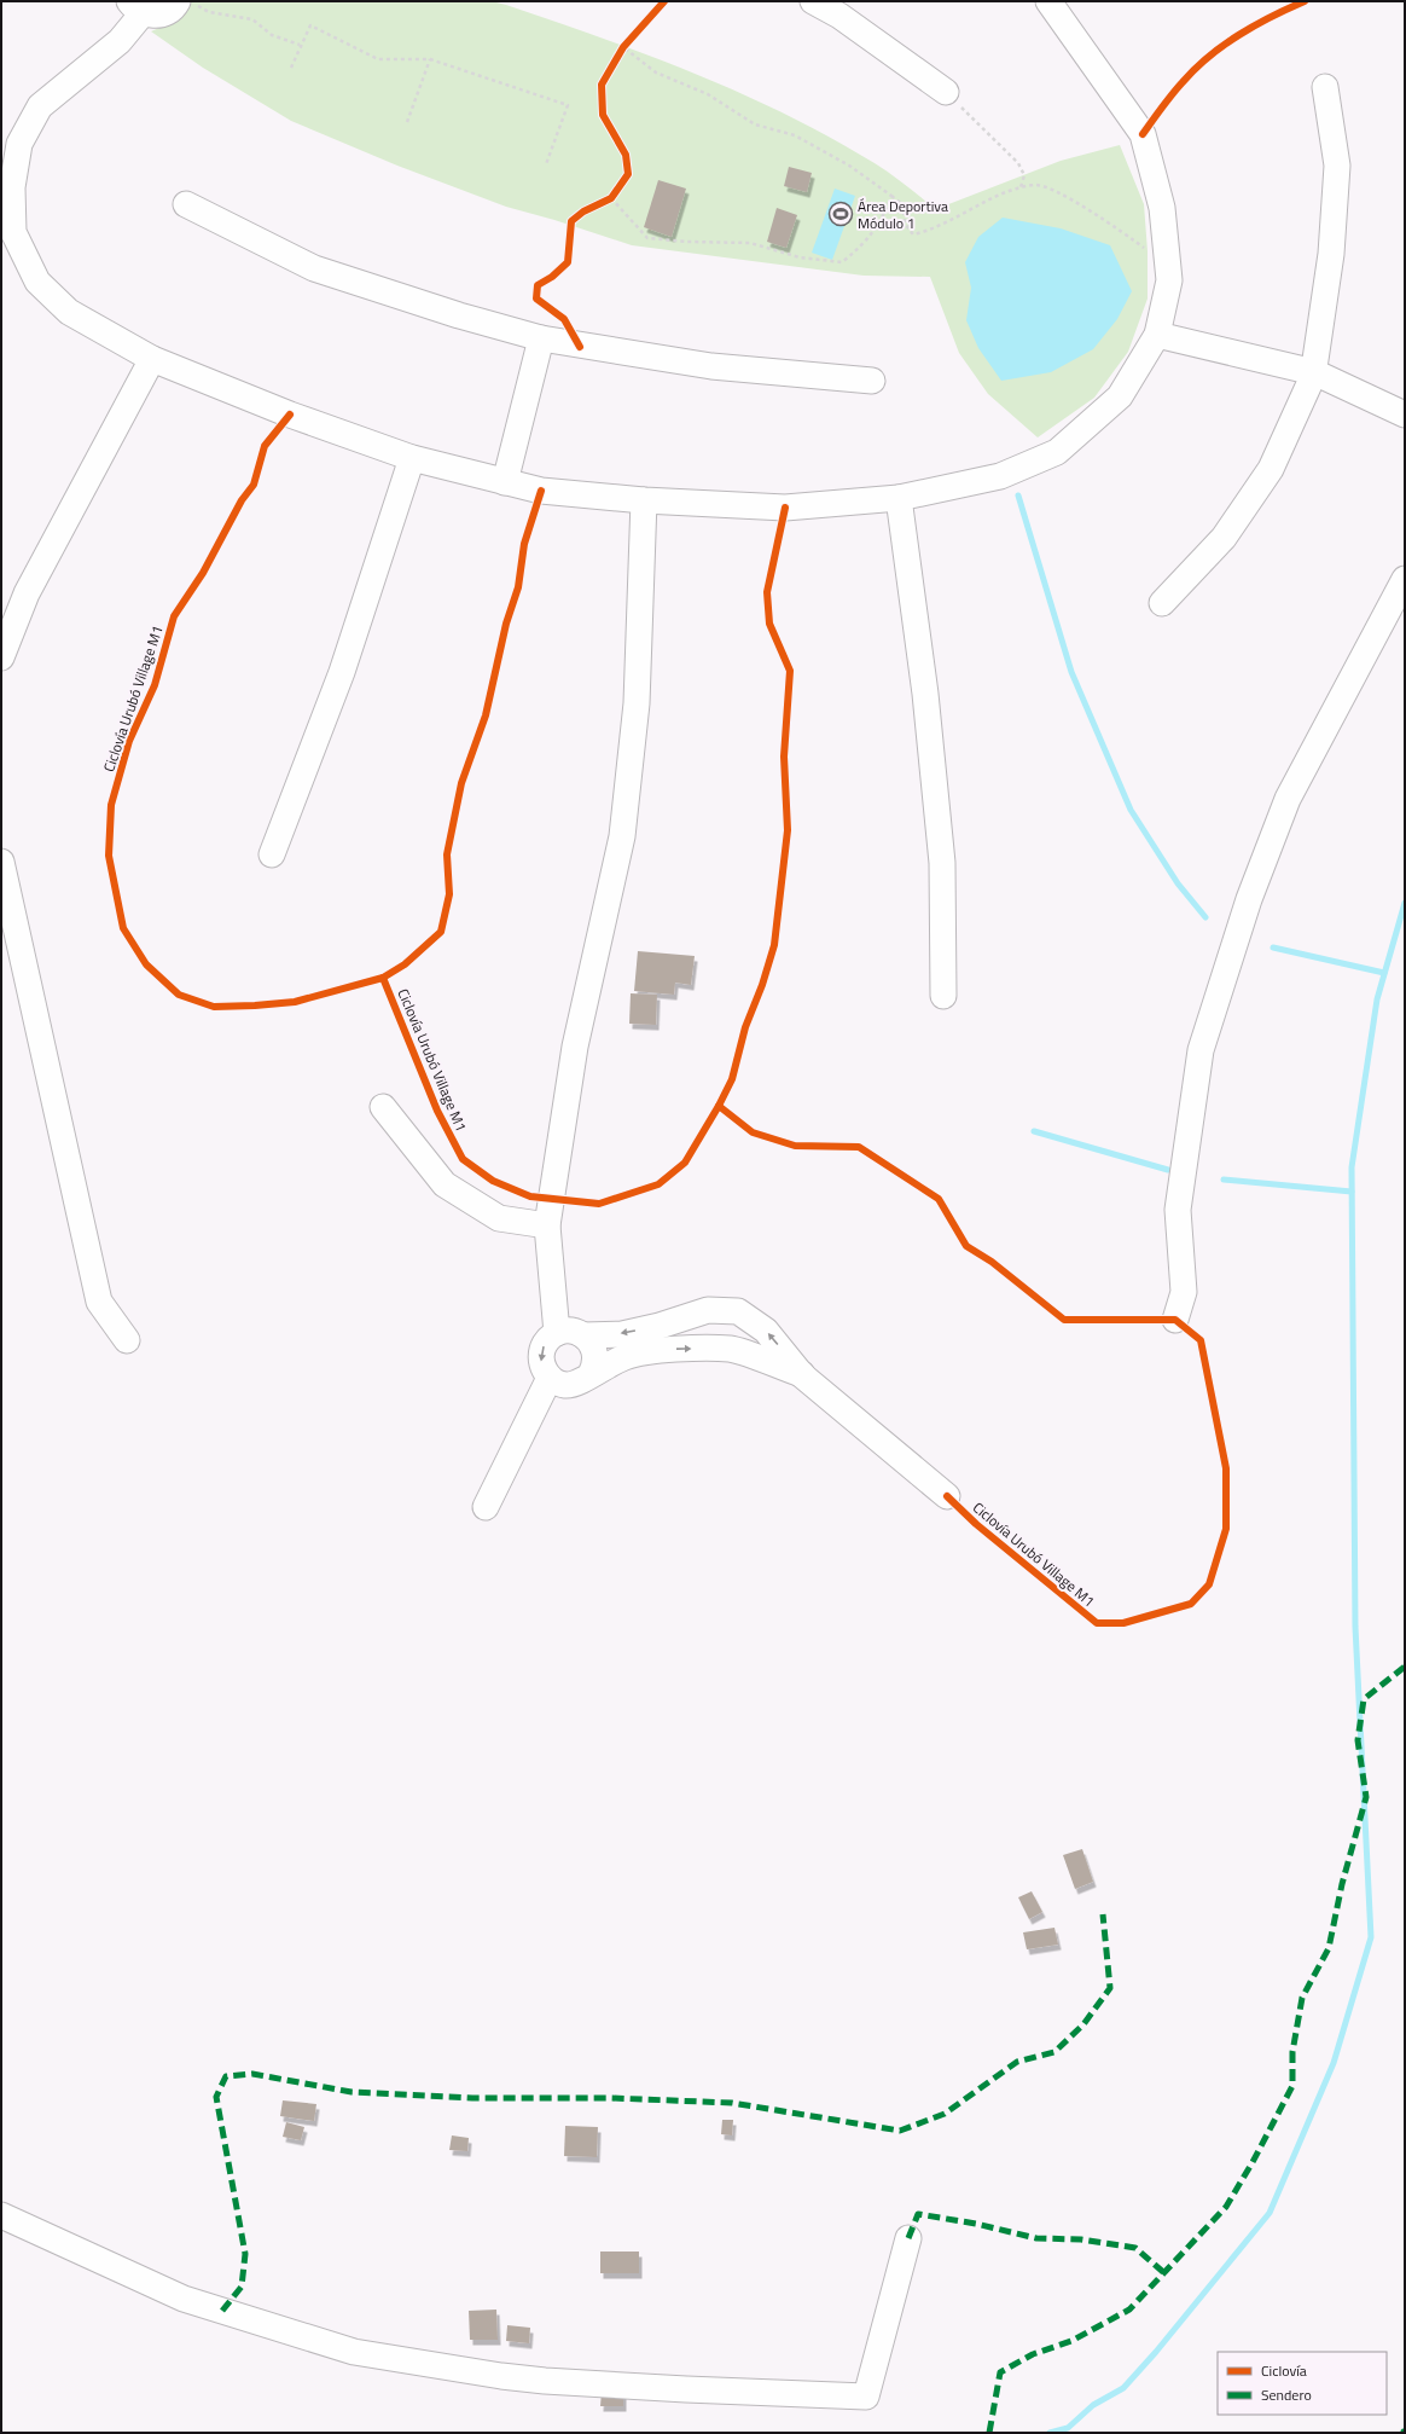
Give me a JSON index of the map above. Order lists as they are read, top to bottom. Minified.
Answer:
{"streets":{"cycle path":["Ciclovía Urubó Village M1"]},"places":{"sports":["Área Deportiva Módulo 1"]},"legend":["Ciclovía","Sendero"]}
